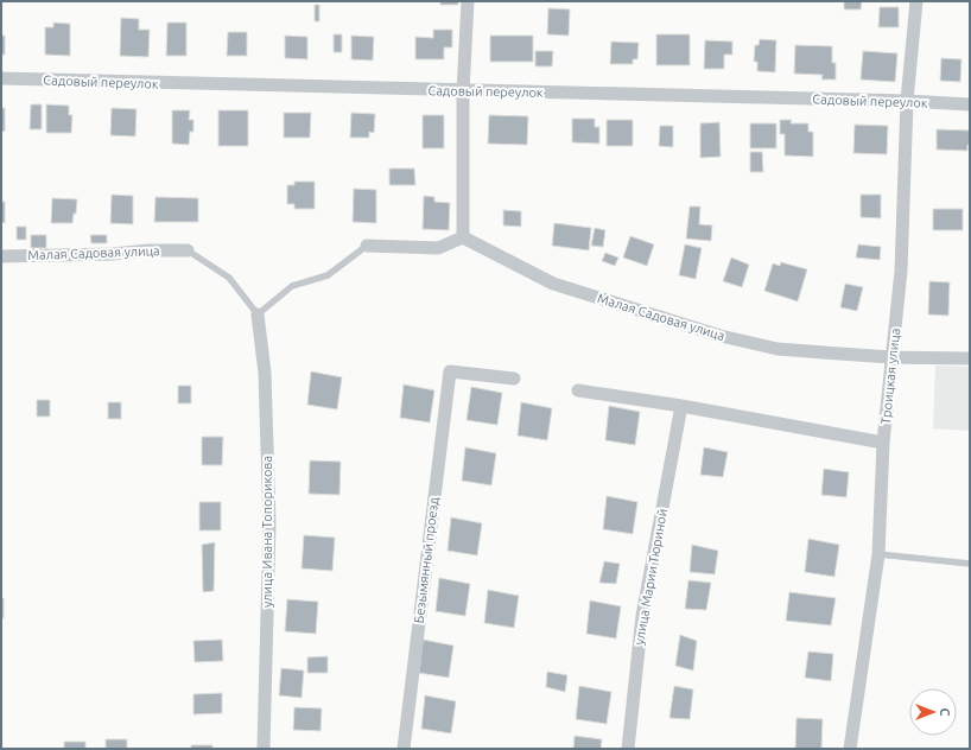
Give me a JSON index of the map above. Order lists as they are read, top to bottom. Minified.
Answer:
{"streets":{"street":["Садовый переулок","Малая Садовая улица","Троицкая улица","улица Ивана Топорикова","Безымянный проезд","улица Марии Тюриной"]},"crossings":[["Садовый переулок","Троицкая улица"],["Малая Садовая улица","Троицкая улица"]],"north":"right"}
